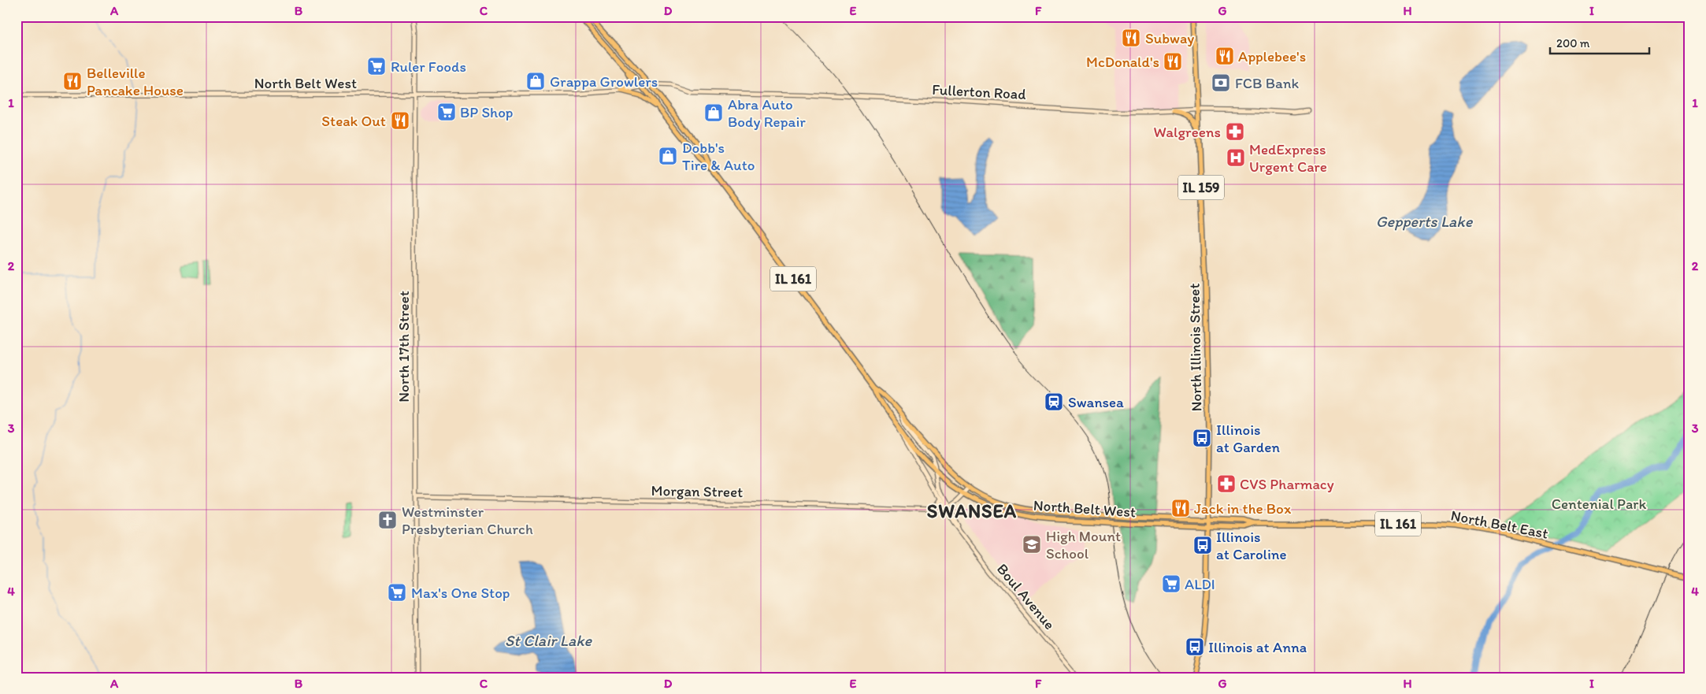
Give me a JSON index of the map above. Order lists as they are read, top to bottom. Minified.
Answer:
{"streets":{"main road":["North Belt West","IL 159","IL 161","North Illinois Street","North Belt East"],"street":["Fullerton Road","North 17th Street","Morgan Street","Boul Avenue"]},"crossings":[["North Belt West","Fullerton Road"],["North Belt West","IL 161"],["North Belt West","North 17th Street"],["North Belt West","North Illinois Street"],["North Belt West","North Belt East"],["North Belt West","Boul Avenue"],["Fullerton Road","IL 161"],["Fullerton Road","North Illinois Street"],["North 17th Street","Morgan Street"],["North Illinois Street","North Belt East"],["Morgan Street","Boul Avenue"]],"districts":["SWANSEA"],"water":["Gepperts Lake","St Clair Lake"],"parks":["Centenial Park"],"places":{"restaurant":["Subway","Applebee's","McDonald's","Belleville Pancake House","Steak Out","Jack in the Box"],"supermarket":["Ruler Foods","BP Shop","ALDI","Max's One Stop"],"shop":["Grappa Growlers","Abra Auto Body Repair","Dobb's Tire & Auto"],"bank":["FCB Bank"],"pharmacy":["Walgreens","CVS Pharmacy"],"hospital":["MedExpress Urgent Care"],"station":["Swansea"],"bus stop":["Illinois at Garden","Illinois at Caroline","Illinois at Anna"],"church":["Westminster Presbyterian Church"],"school or university":["High Mount School"]},"scale_bar":"200 m","grid":{"columns":["A","B","C","D","E","F","G","H","I"],"rows":["1","2","3","4"]}}
